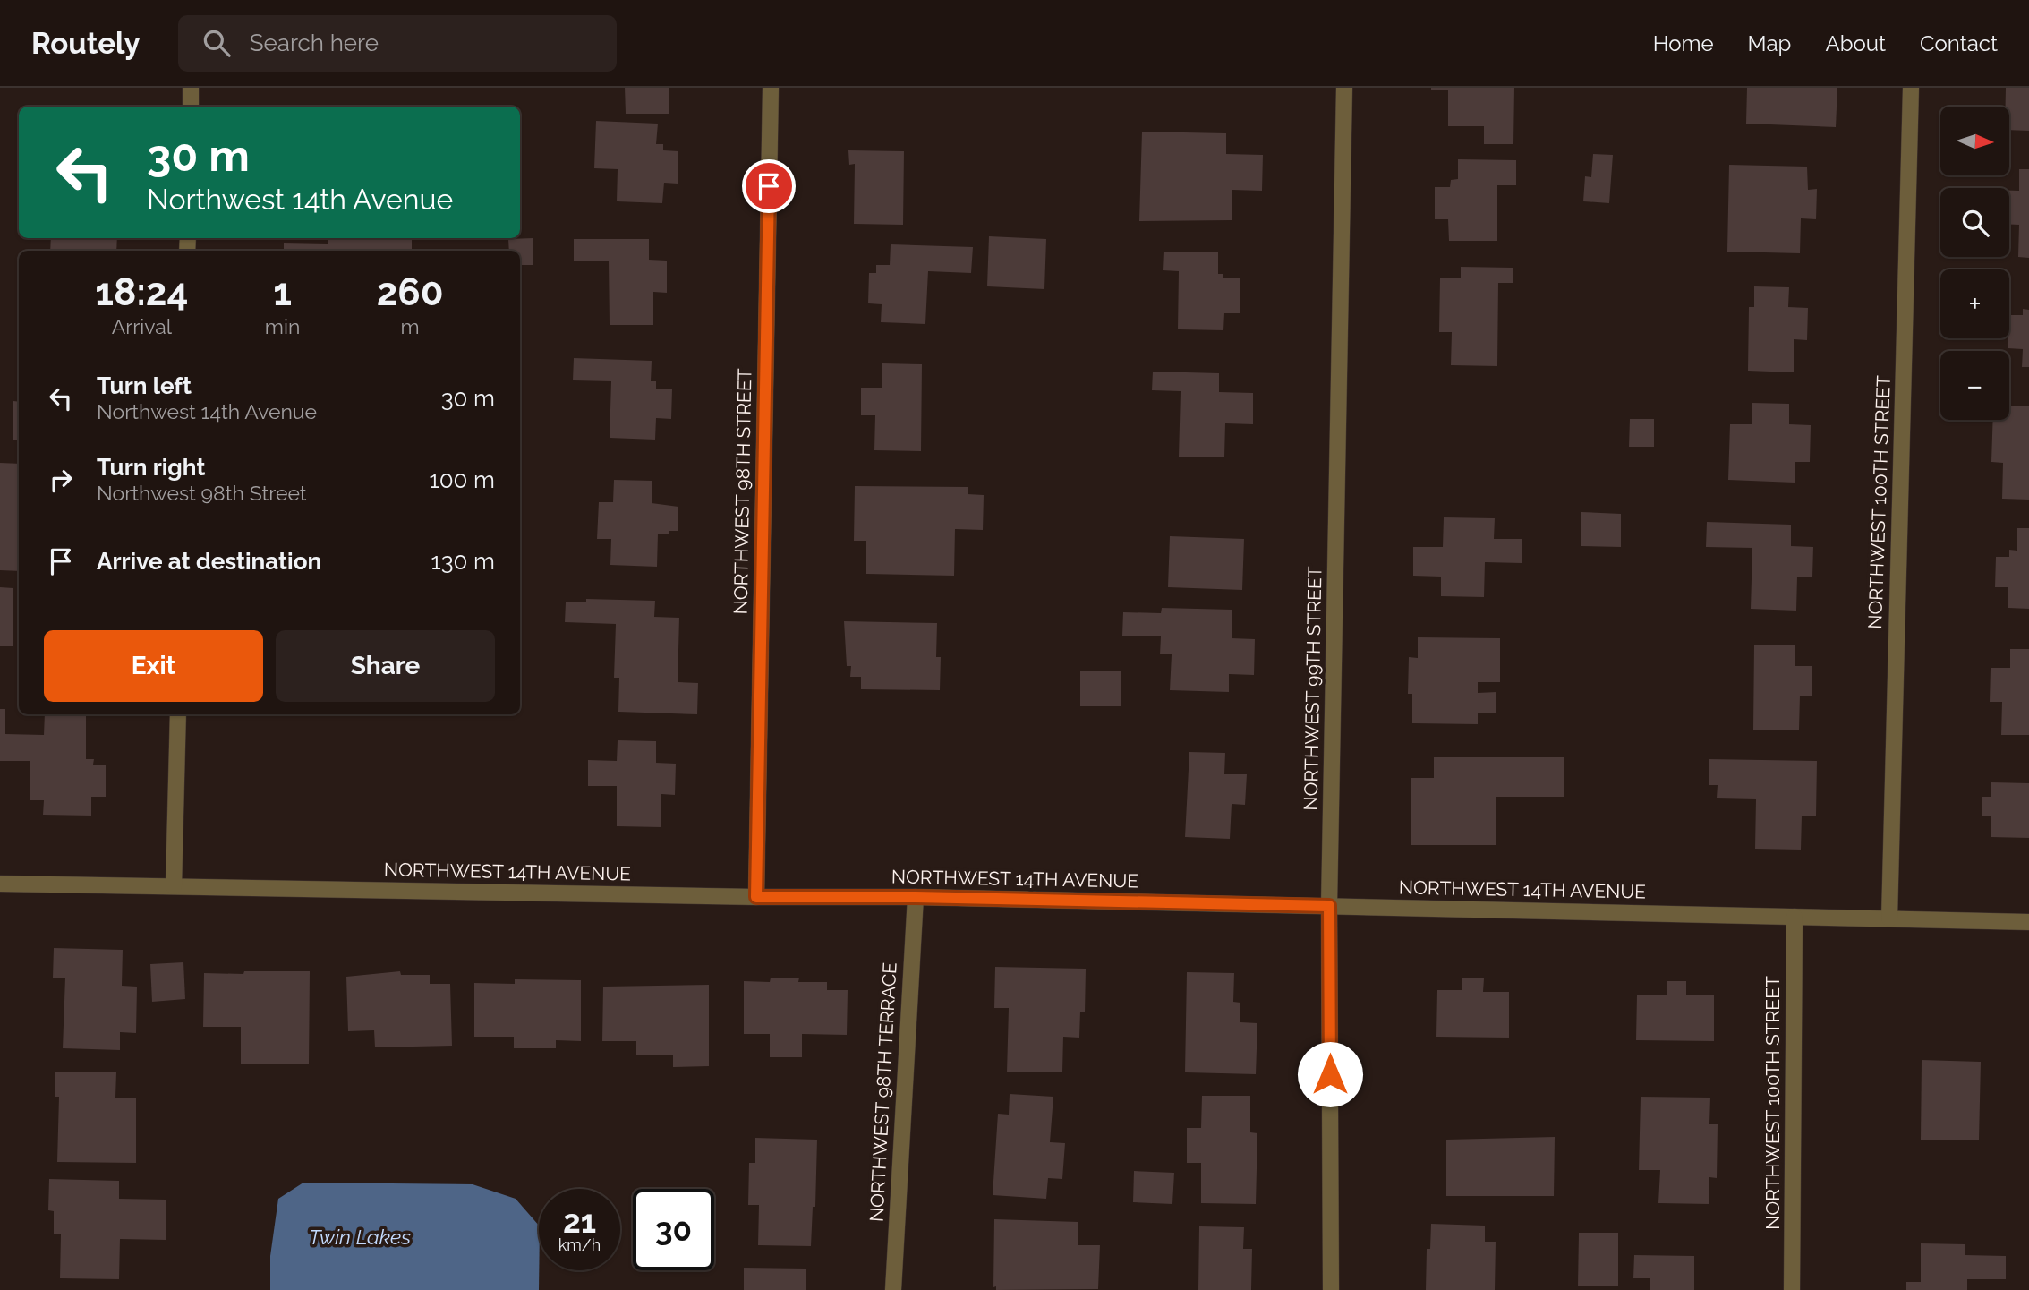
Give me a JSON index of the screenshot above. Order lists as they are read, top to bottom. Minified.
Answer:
{"streets":{"street":["NORTHWEST 98TH STREET","NORTHWEST 100TH STREET","NORTHWEST 99TH STREET","NORTHWEST 14TH AVENUE","NORTHWEST 98TH TERRACE"]},"crossings":[["NORTHWEST 98TH STREET","NORTHWEST 14TH AVENUE"],["NORTHWEST 100TH STREET","NORTHWEST 14TH AVENUE"],["NORTHWEST 99TH STREET","NORTHWEST 14TH AVENUE"],["NORTHWEST 14TH AVENUE","NORTHWEST 98TH TERRACE"]],"water":["Twin Lakes"],"north":"right","page":{"header":"Routely","search":"Search here","nav":["Home","Map","About","Contact"],"map_buttons":["+","−"],"turn":["30 m","Northwest 14th Avenue"],"eta":["18:24","Arrival","1","min","260","m"],"list":[{"name":"Turn left","note":"Northwest 14th Avenue","value":"30 m"},{"name":"Turn right","note":"Northwest 98th Street","value":"100 m"},{"name":"Arrive at destination","value":"130 m"}],"buttons":["Exit","Share"],"speed":"21 km/h","limit":"30"}}
